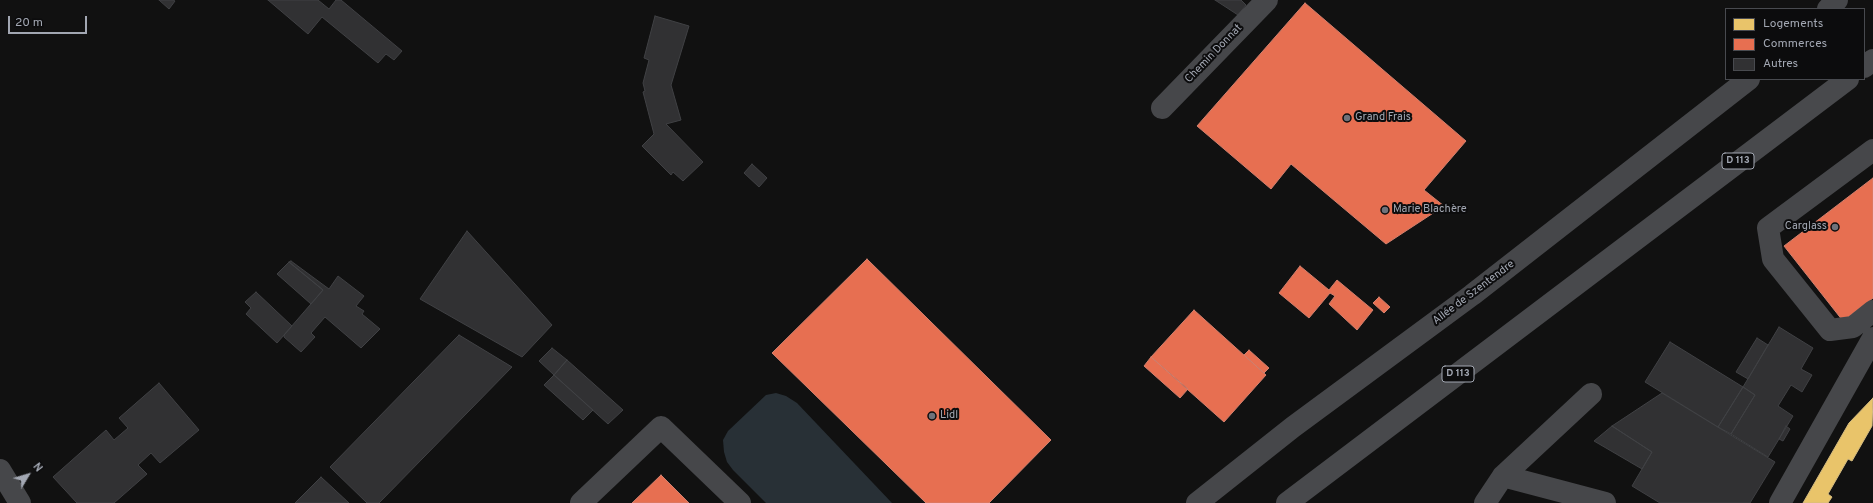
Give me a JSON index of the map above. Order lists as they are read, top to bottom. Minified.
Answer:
{"streets":{"main road":["D 113"],"street":["Chemin Donnat","Allée de Szentendre"]},"places":["Grand Frais","Marie Blachère","Carglass","Lidl"],"legend":["Logements","Commerces","Autres"],"scale_bar":"20 m","north":"top right"}
